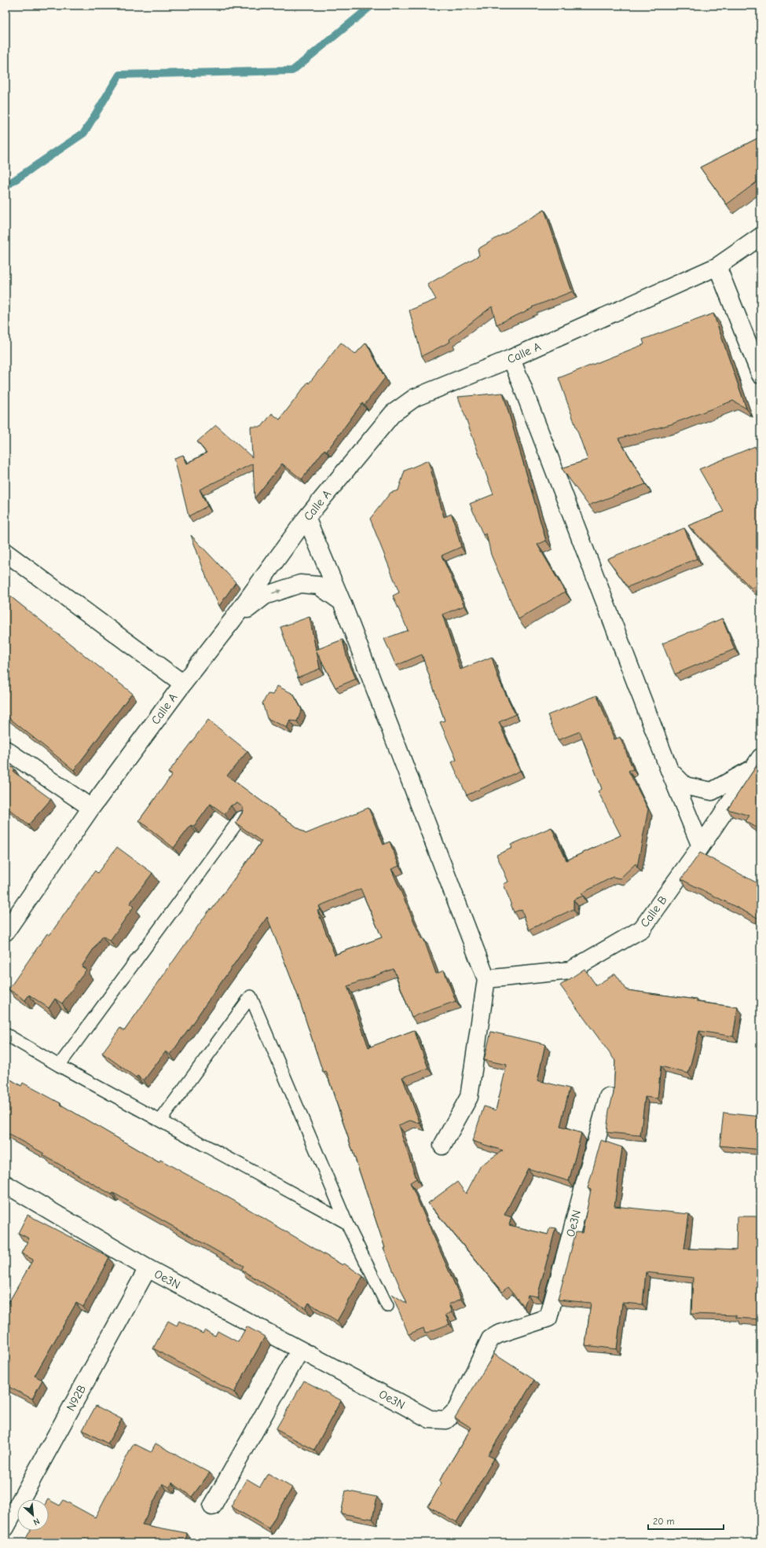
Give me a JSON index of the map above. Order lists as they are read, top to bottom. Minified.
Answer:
{"streets":{"street":["Calle A","Calle B","Oe3N","N92B"]},"crossings":[["Oe3N","N92B"]],"scale_bar":"20 m","north":"bottom right"}
